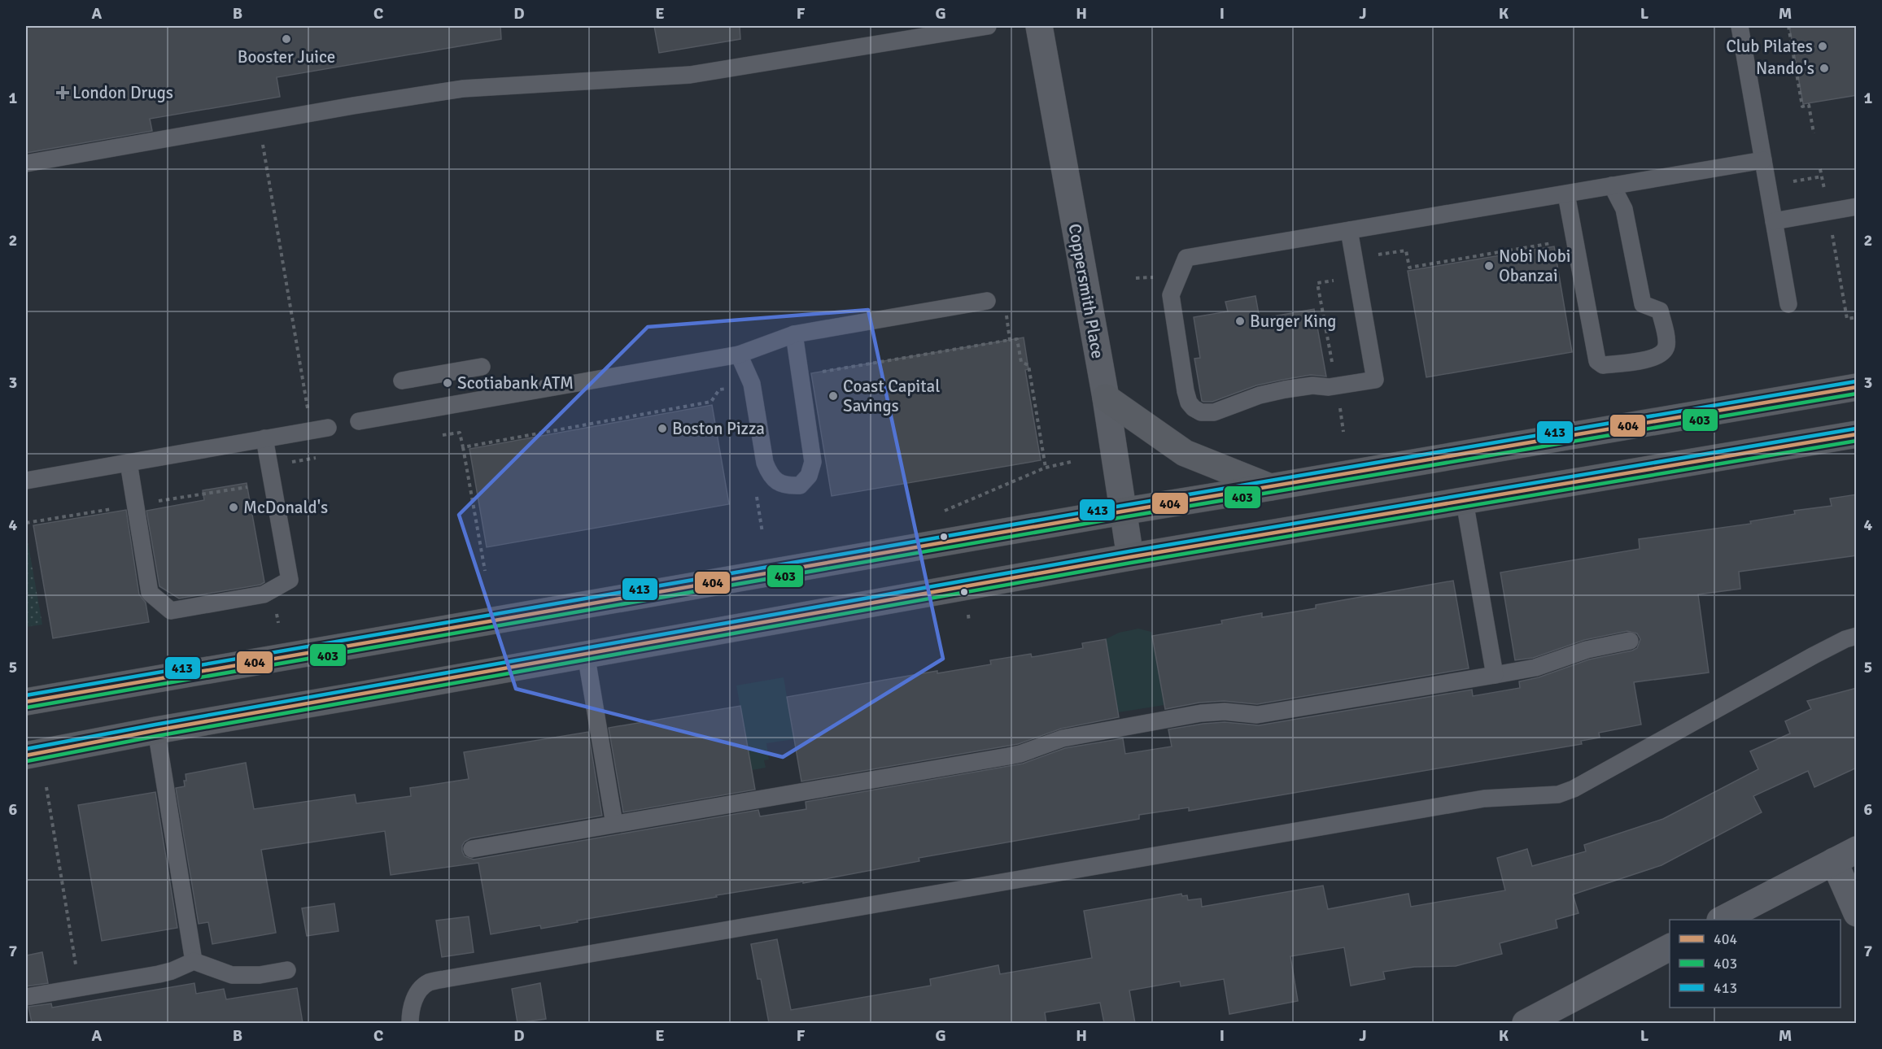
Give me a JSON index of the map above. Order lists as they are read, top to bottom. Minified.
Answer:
{"streets":{"street":["Coppersmith Place"]},"places":{"other":["Booster Juice","Club Pilates","Nando's","Nobi Nobi Obanzai","Burger King","Scotiabank ATM","Coast Capital Savings","Boston Pizza","McDonald's"],"health":["London Drugs"]},"lines":["transit line 413","transit line 404","transit line 403"],"legend":["404","403","413"],"grid":{"columns":["A","B","C","D","E","F","G","H","I","J","K","L","M"],"rows":["1","2","3","4","5","6","7"]}}
